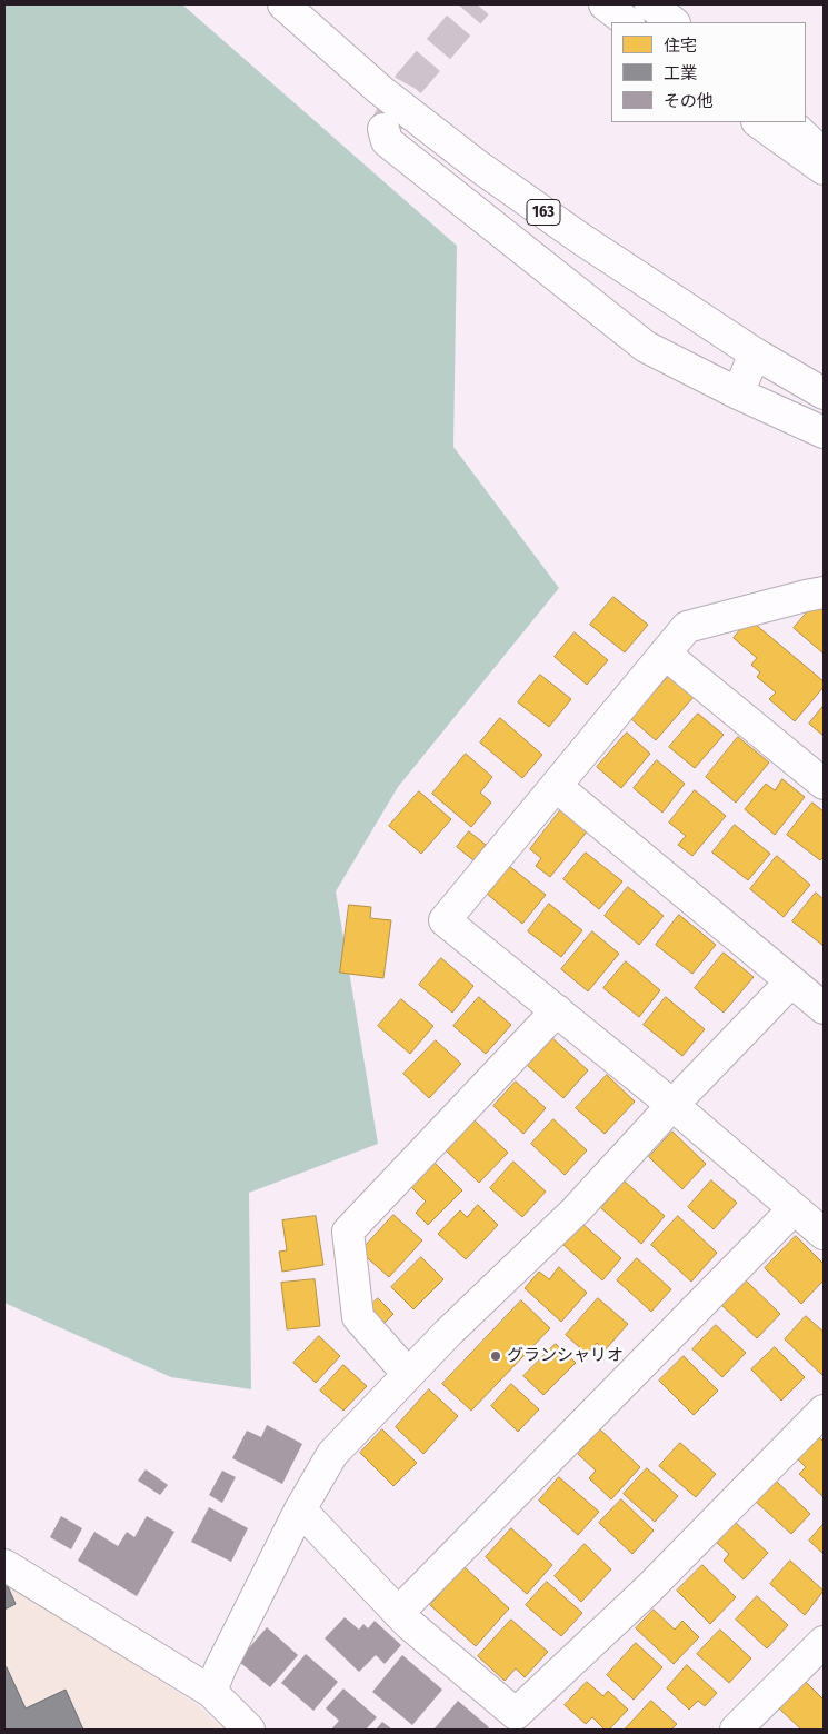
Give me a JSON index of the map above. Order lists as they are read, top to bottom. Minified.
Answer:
{"streets":{"main road":["163"]},"places":["グランシャリオ"],"legend":["住宅","工業","その他"]}
